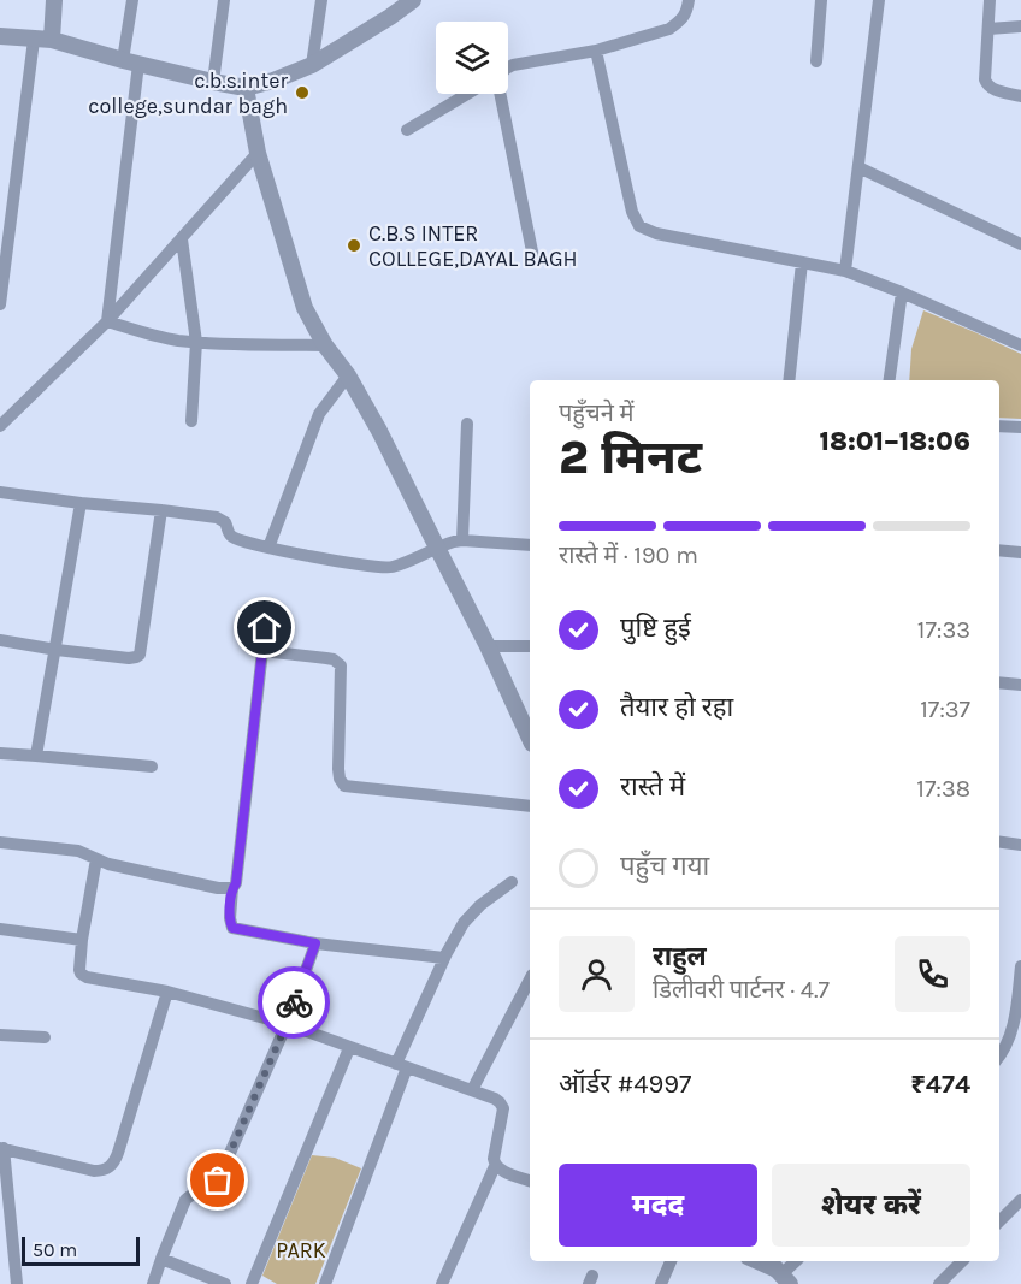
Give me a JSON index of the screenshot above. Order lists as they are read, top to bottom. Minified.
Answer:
{"parks":["PARK"],"places":["c.b.s.inter college,sundar bagh","C.B.S INTER COLLEGE,DAYAL BAGH"],"scale_bar":"50 m","page":{"heading":["2 मिनट","पहुँचने में","18:01–18:06"],"panel":["राहुल","डिलीवरी पार्टनर · 4.7","ऑर्डर #4997","₹474"],"bar":"रास्ते में · 190 m","list":[["पुष्टि हुई","17:33"],["तैयार हो रहा","17:37"],["रास्ते में","17:38"],"पहुँच गया"],"buttons":["मदद","शेयर करें"],"scale":"50 m"}}
